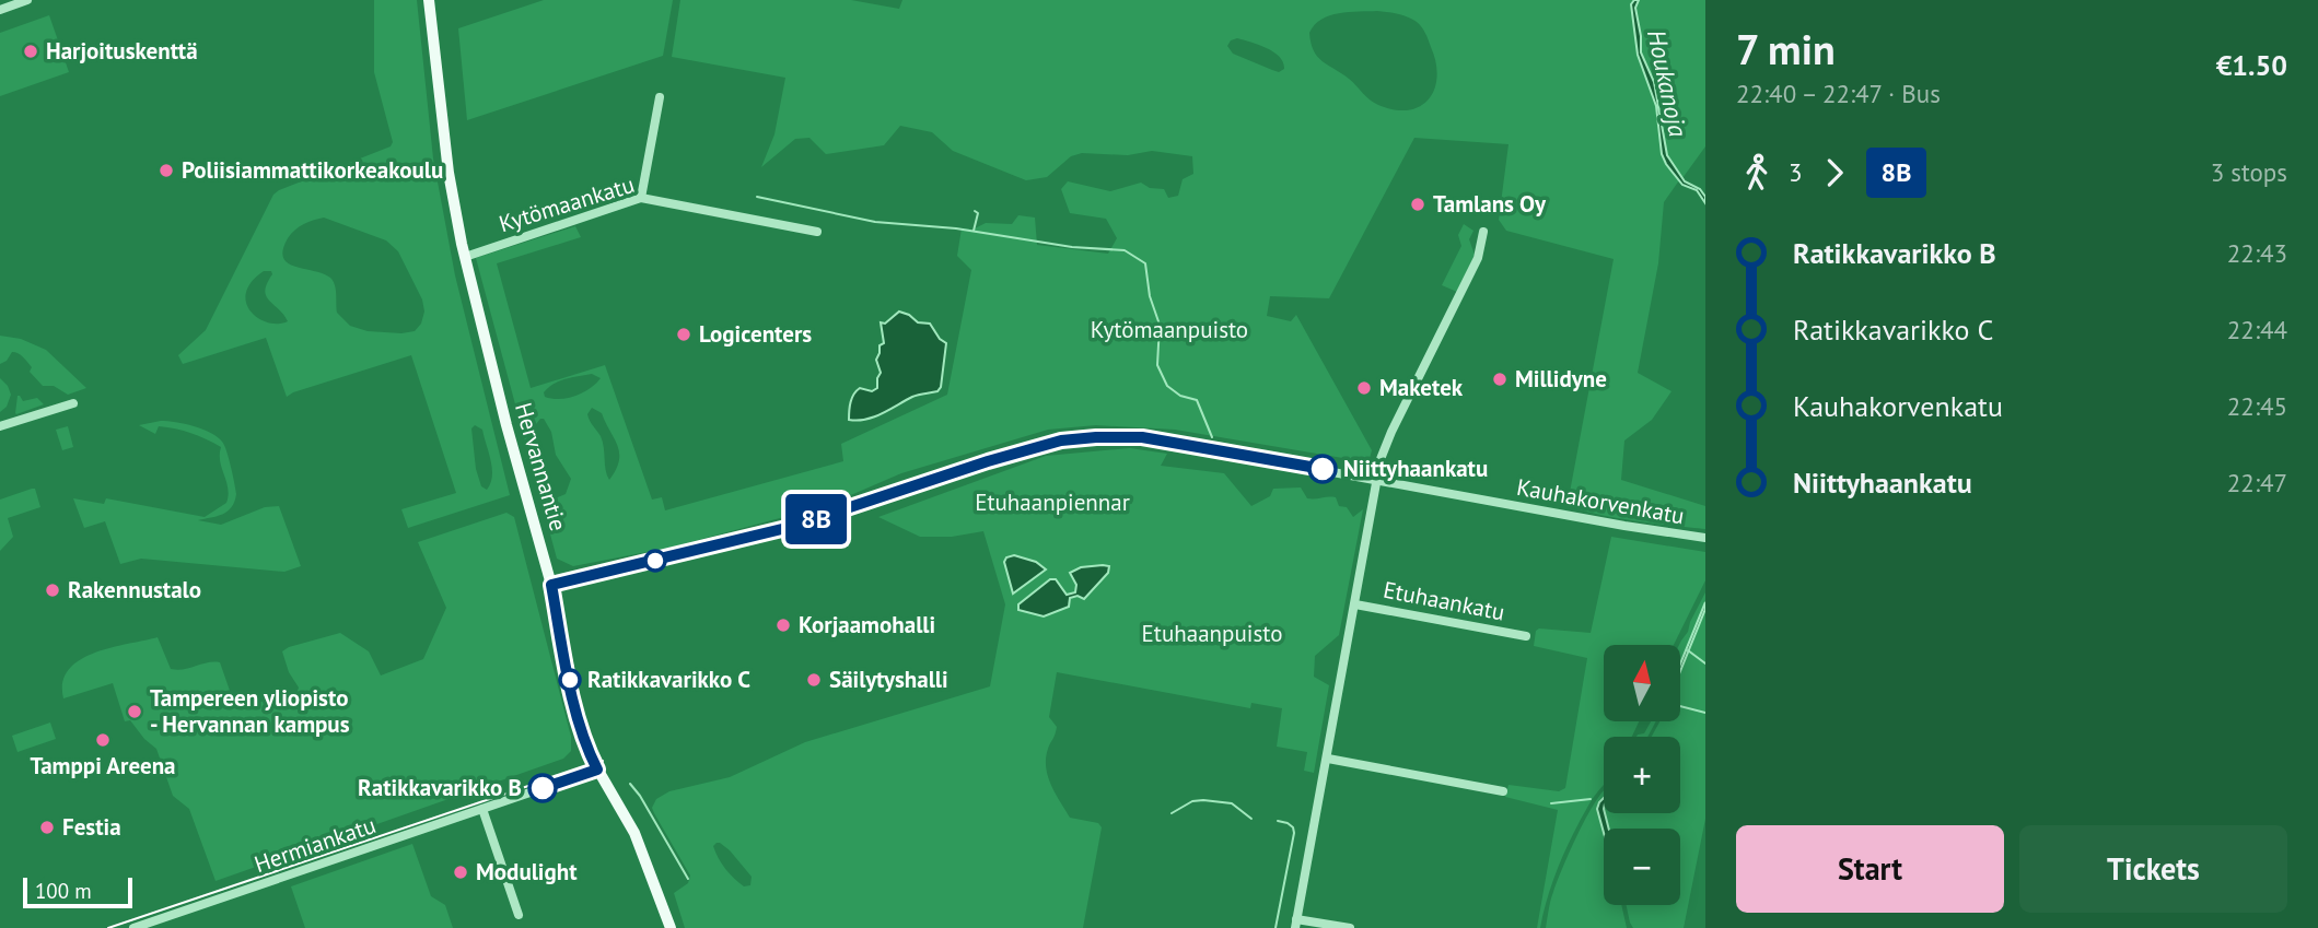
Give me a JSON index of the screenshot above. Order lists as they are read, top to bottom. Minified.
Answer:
{"streets":{"main road":["Hervannantie"],"street":["Kytömaankatu","Kauhakorvenkatu","Etuhaankatu","Hermiankatu"]},"crossings":[["Kytömaankatu","Hervannantie"],["Hervannantie","Kauhakorvenkatu"],["Hervannantie","Hermiankatu"]],"water":["Houkanoja"],"parks":["Kytömaanpuisto","Etuhaanpiennar","Etuhaanpuisto"],"places":["Harjoituskenttä","Poliisiammattikorkeakoulu","Tamlans Oy","Logicenters","Millidyne","Maketek","Niittyhaankatu","Rakennustalo","Korjaamohalli","Ratikkavarikko C","Säilytyshalli","Tampereen yliopisto - Hervannan kampus","Tamppi Areena","Ratikkavarikko B","Festia","Modulight"],"lines":["bus line 8B"],"scale_bar":"100 m","north":"top","page":{"on_map":"8B","heading":["7 min","22:40 – 22:47 · Bus","€1.50"],"legs":["3","8B","3 stops"],"list":[{"name":"Ratikkavarikko B","value":"22:43"},{"name":"Ratikkavarikko C","value":"22:44"},{"name":"Kauhakorvenkatu","value":"22:45"},{"name":"Niittyhaankatu","value":"22:47"}],"map_buttons":["+","−"],"buttons":["Start","Tickets"],"scale":"100 m"}}
